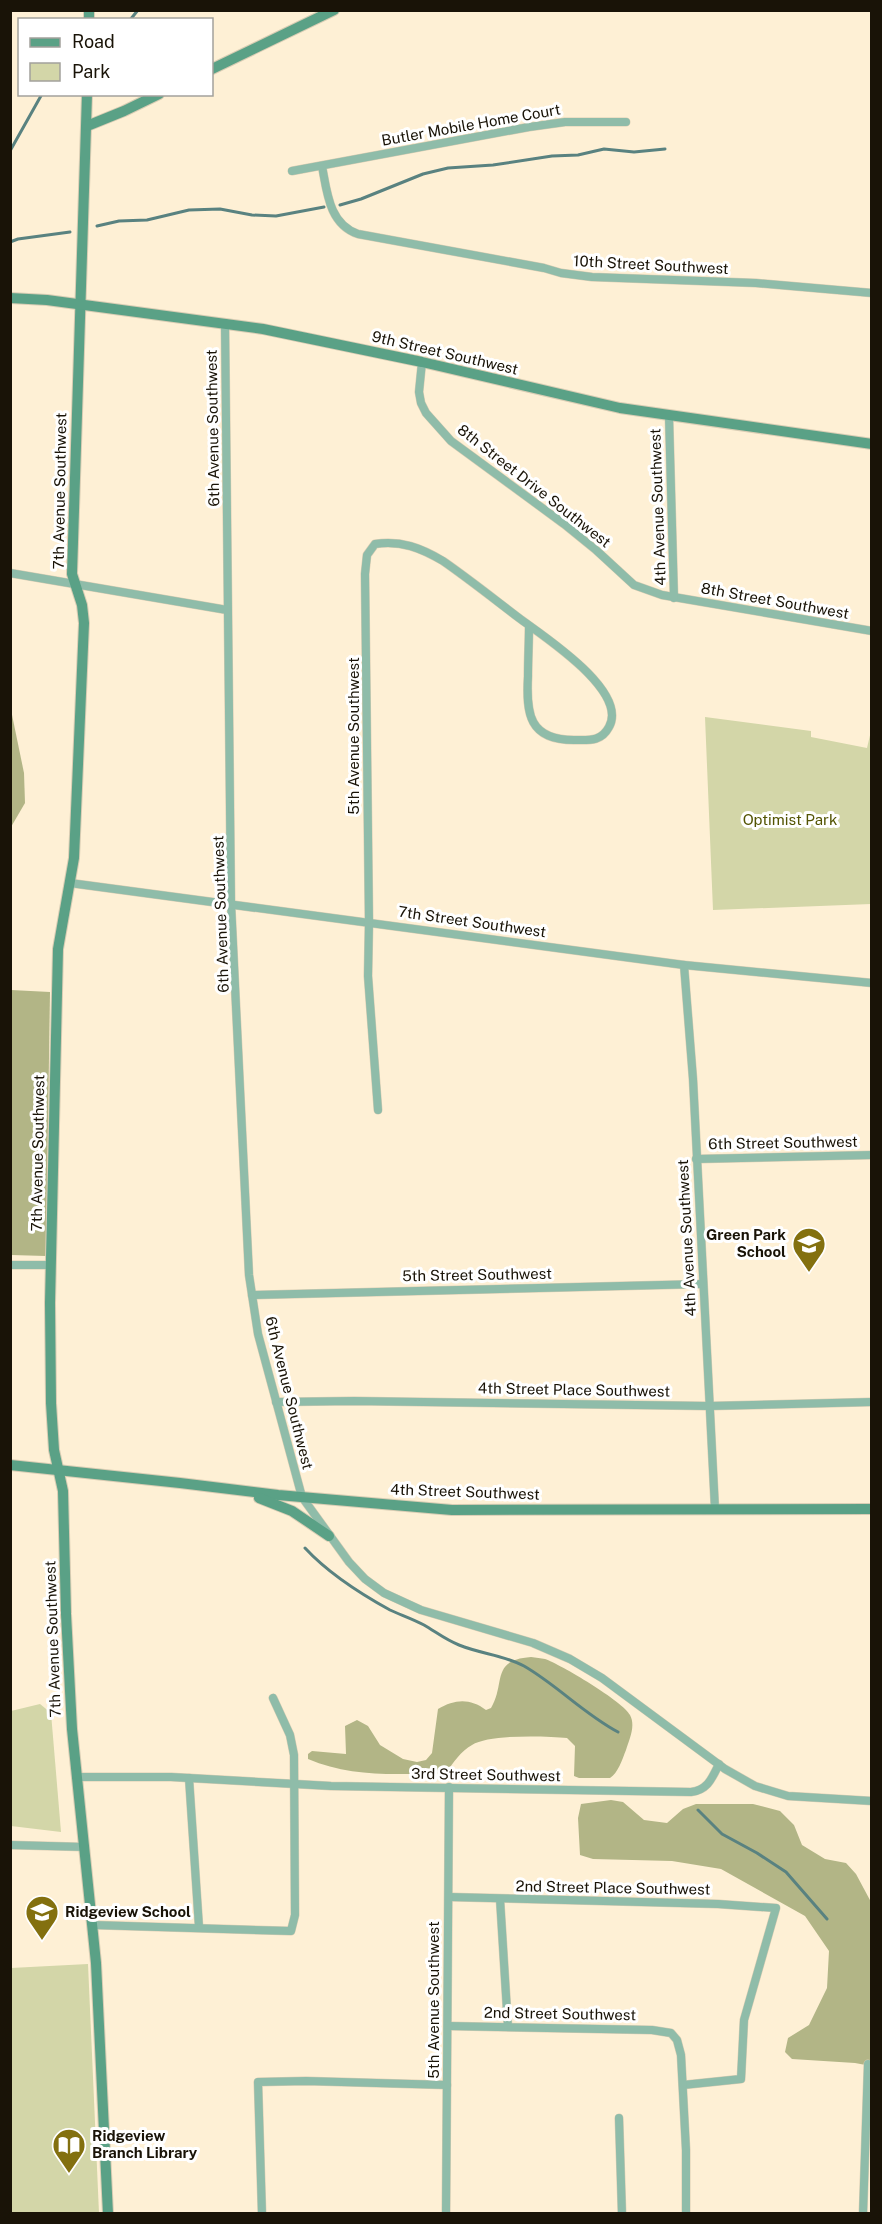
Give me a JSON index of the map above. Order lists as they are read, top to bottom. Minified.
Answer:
{"streets":{"street":["Butler Mobile Home Court","10th Street Southwest","9th Street Southwest","6th Avenue Southwest","8th Street Drive Southwest","7th Avenue Southwest","4th Avenue Southwest","8th Street Southwest","5th Avenue Southwest","7th Street Southwest","6th Street Southwest","5th Street Southwest","4th Street Place Southwest","4th Street Southwest","3rd Street Southwest","2nd Street Place Southwest","2nd Street Southwest"]},"crossings":[["Butler Mobile Home Court","10th Street Southwest"],["9th Street Southwest","6th Avenue Southwest"],["9th Street Southwest","8th Street Drive Southwest"],["9th Street Southwest","7th Avenue Southwest"],["9th Street Southwest","4th Avenue Southwest"],["6th Avenue Southwest","7th Street Southwest"],["6th Avenue Southwest","5th Street Southwest"],["6th Avenue Southwest","4th Street Place Southwest"],["6th Avenue Southwest","4th Street Southwest"],["6th Avenue Southwest","3rd Street Southwest"],["8th Street Drive Southwest","4th Avenue Southwest"],["8th Street Drive Southwest","8th Street Southwest"],["7th Avenue Southwest","7th Street Southwest"],["7th Avenue Southwest","4th Street Southwest"],["7th Avenue Southwest","3rd Street Southwest"],["4th Avenue Southwest","8th Street Southwest"],["4th Avenue Southwest","7th Street Southwest"],["4th Avenue Southwest","6th Street Southwest"],["4th Avenue Southwest","5th Street Southwest"],["4th Avenue Southwest","4th Street Place Southwest"],["4th Avenue Southwest","4th Street Southwest"],["5th Avenue Southwest","7th Street Southwest"],["5th Avenue Southwest","3rd Street Southwest"],["5th Avenue Southwest","2nd Street Place Southwest"],["5th Avenue Southwest","2nd Street Southwest"],["2nd Street Place Southwest","2nd Street Southwest"]],"parks":["Optimist Park"],"places":{"school or university":["Green Park School","Ridgeview School"],"library":["Ridgeview Branch Library"]},"legend":["Road","Park"]}
